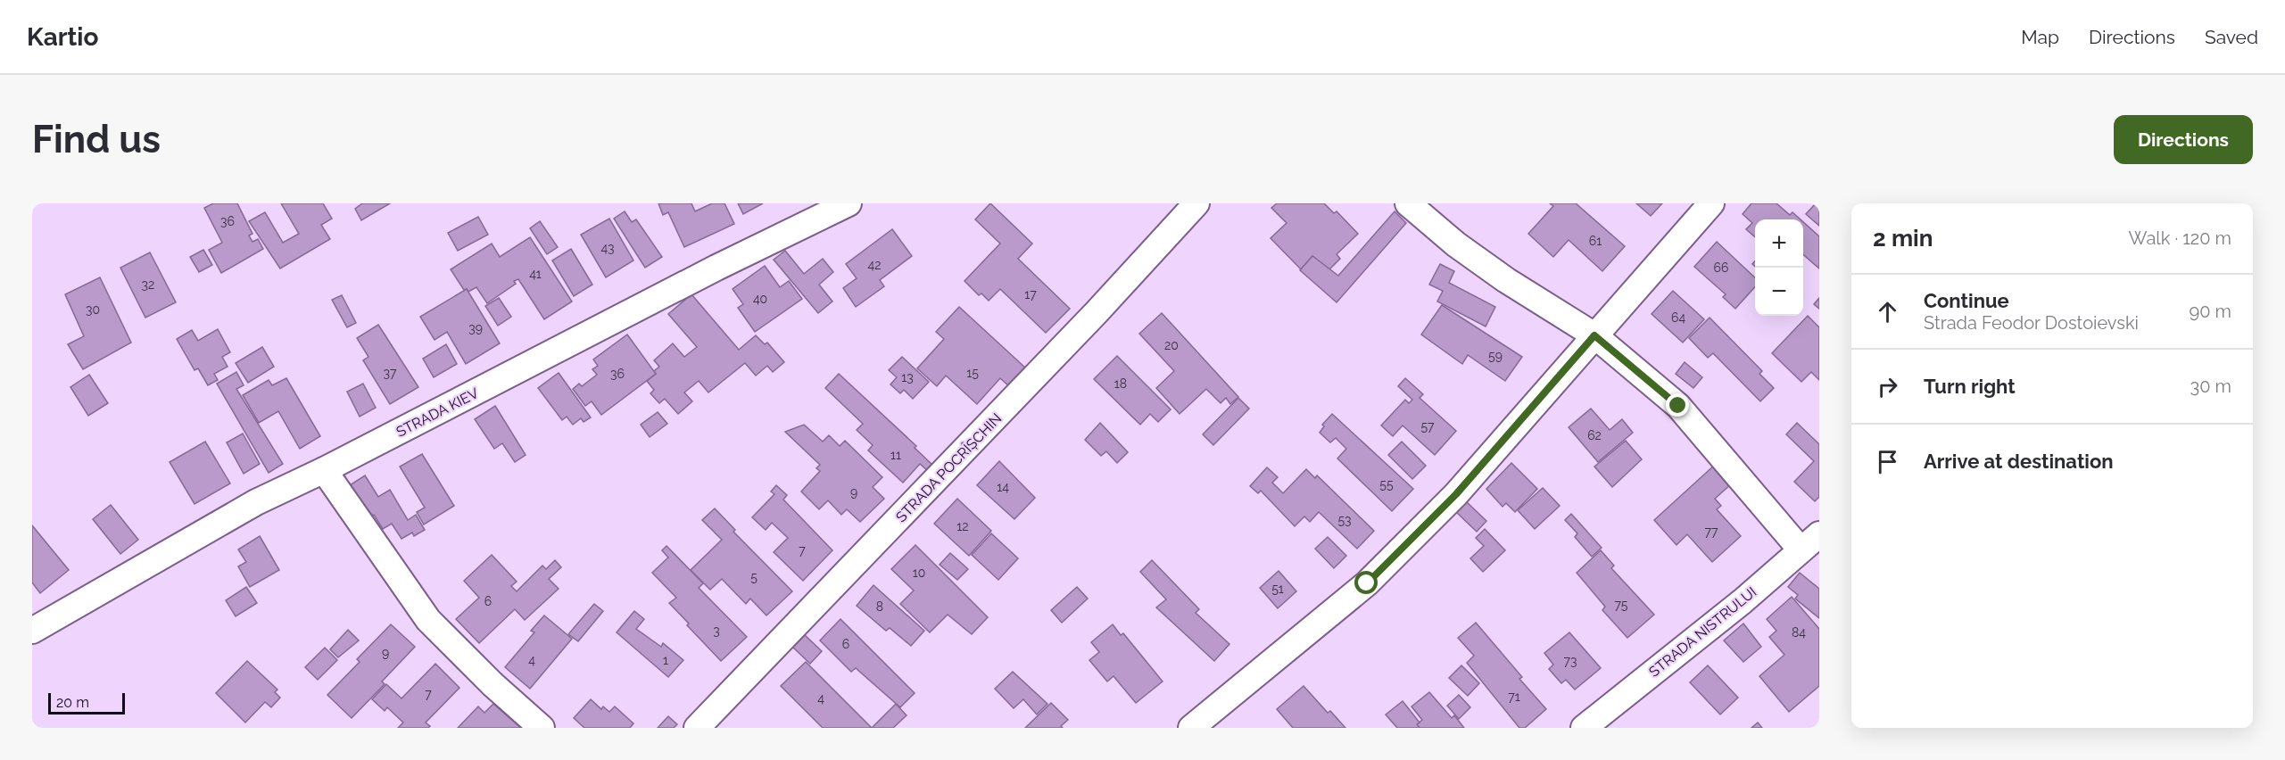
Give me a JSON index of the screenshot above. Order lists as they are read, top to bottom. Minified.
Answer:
{"streets":{"street":["STRADA KIEV","STRADA POCRÎȘCHIN","STRADA NISTRULUI"]},"house_numbers":["36","61","43","42","66","41","32","17","40","30","64","39","20","59","37","15","36","13","18","57","62","11","55","14","9","53","12","77","7","10","5","51","6","75","8","3","84","6","9","4","1","73","7","71","4"],"scale_bar":"20 m","page":{"header":"Kartio","nav":["Map","Directions","Saved"],"buttons":"Directions","title":"Find us","heading":["2 min","Walk · 120 m"],"map_buttons":["+","−"],"list":[["Continue","Strada Feodor Dostoievski","90 m"],["Turn right","30 m"],"Arrive at destination"],"scale":"20 m"}}
